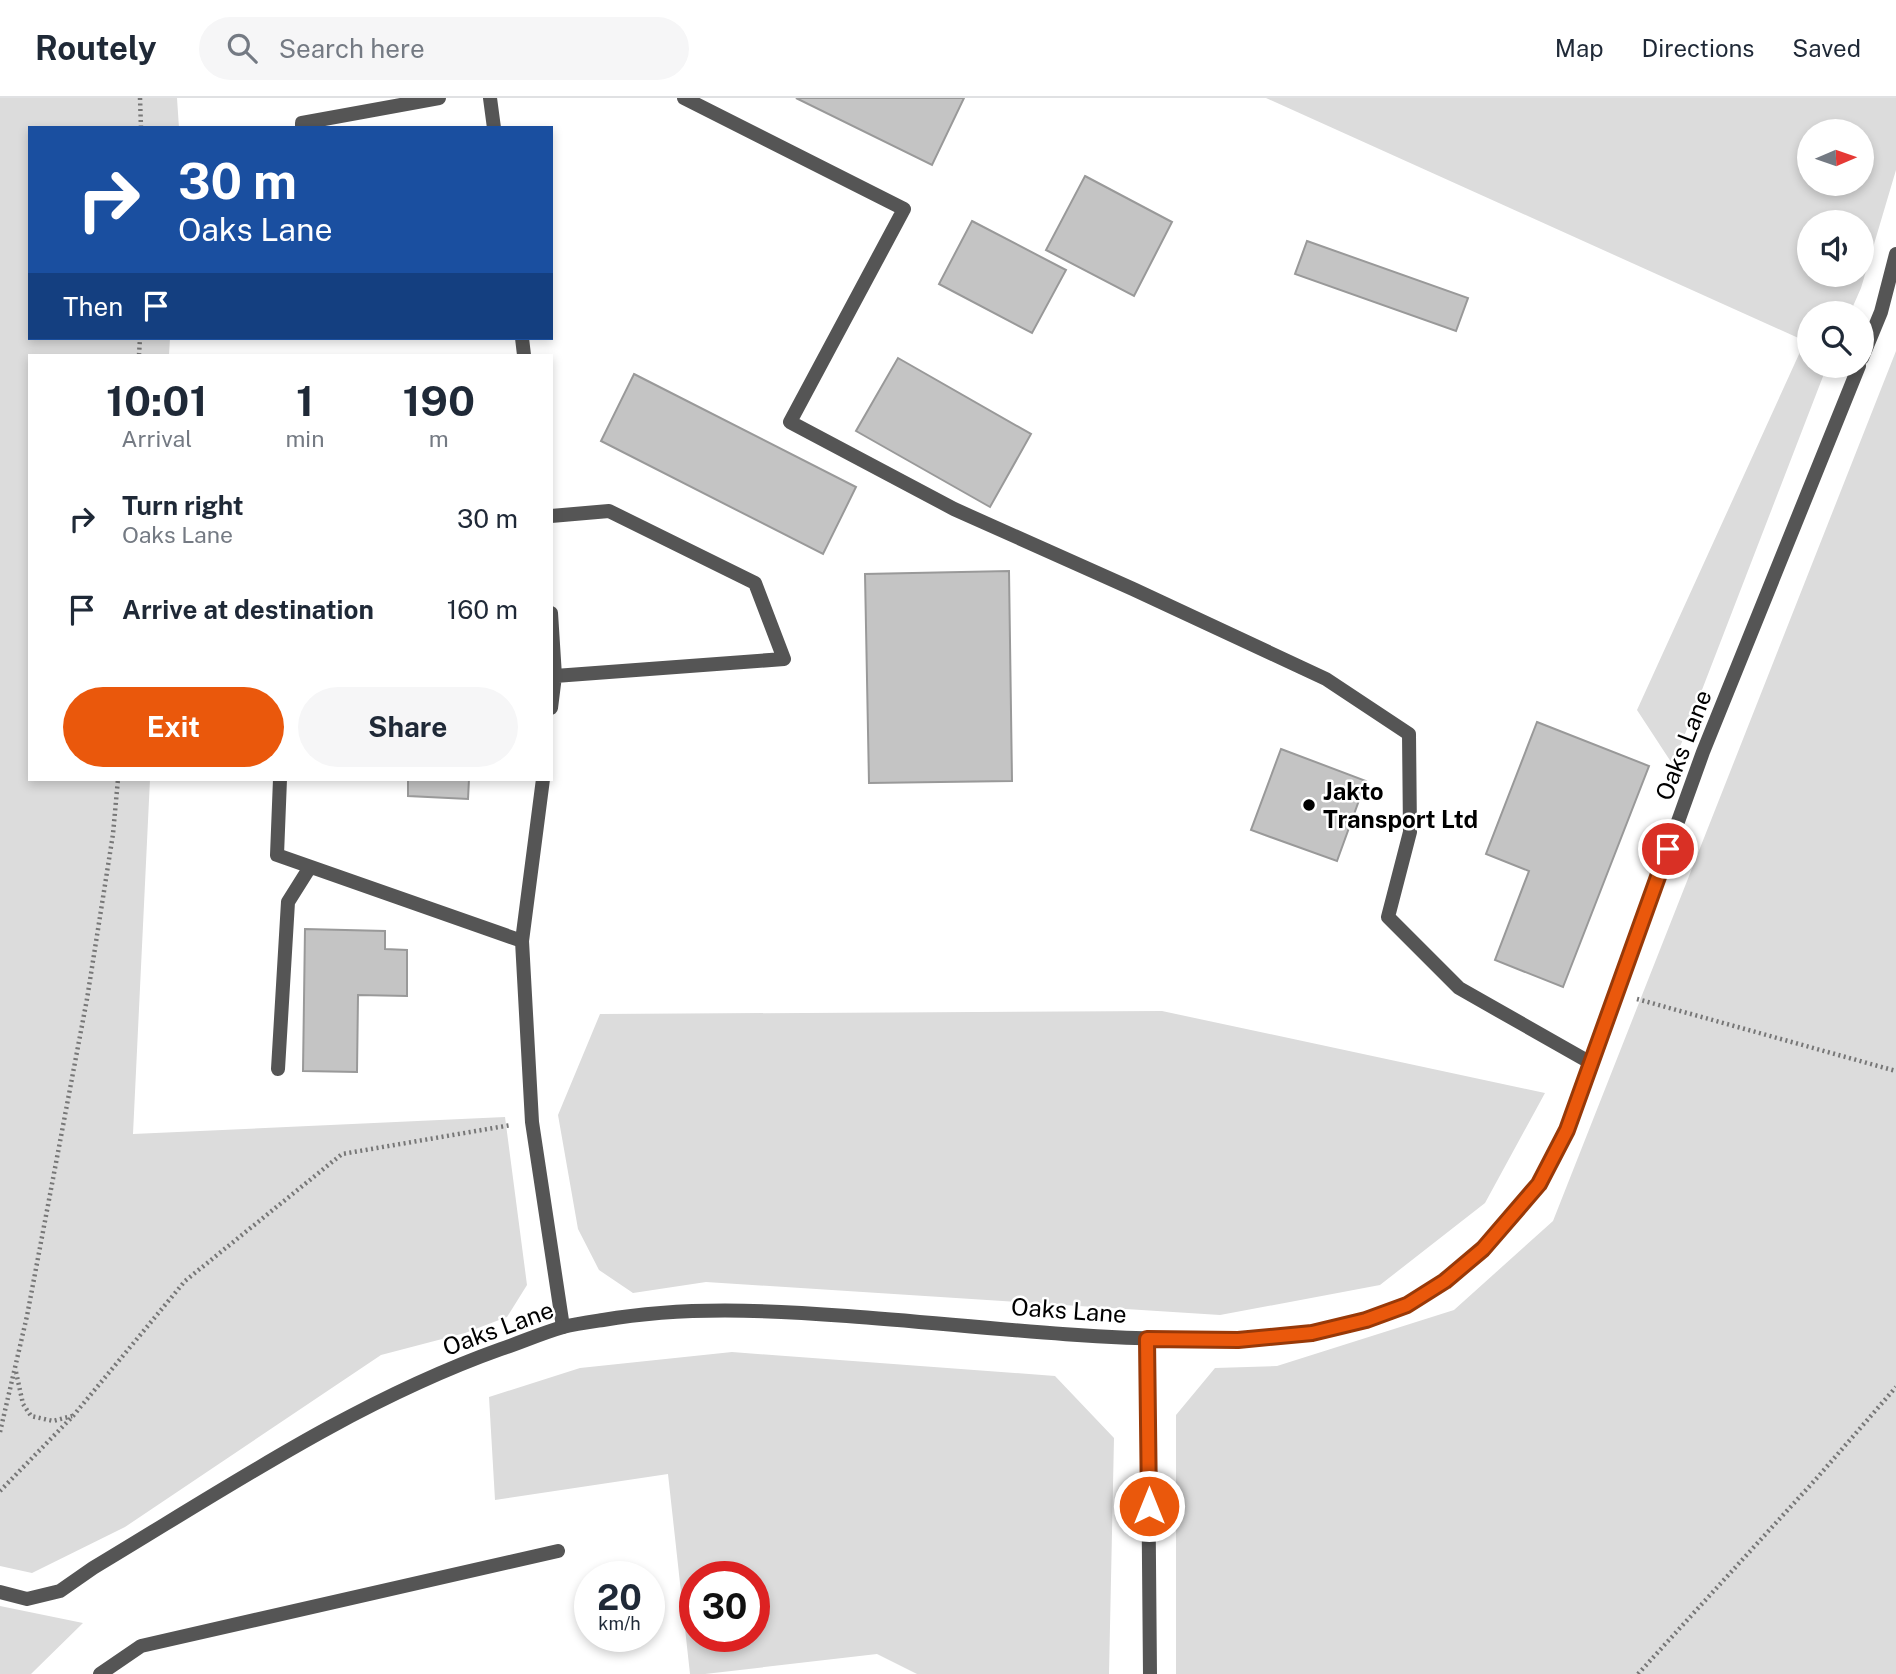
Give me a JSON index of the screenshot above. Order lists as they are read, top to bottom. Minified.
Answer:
{"streets":{"street":["Oaks Lane"]},"places":["Jakto Transport Ltd"],"north":"right","page":{"header":"Routely","search":"Search here","nav":["Map","Directions","Saved"],"turn":["30 m","Oaks Lane"],"then":"Then","eta":["10:01","Arrival","1","min","190","m"],"list":[{"name":"Turn right","note":"Oaks Lane","value":"30 m"},{"name":"Arrive at destination","value":"160 m"}],"buttons":["Exit","Share"],"speed":"20 km/h","limit":"30"}}
